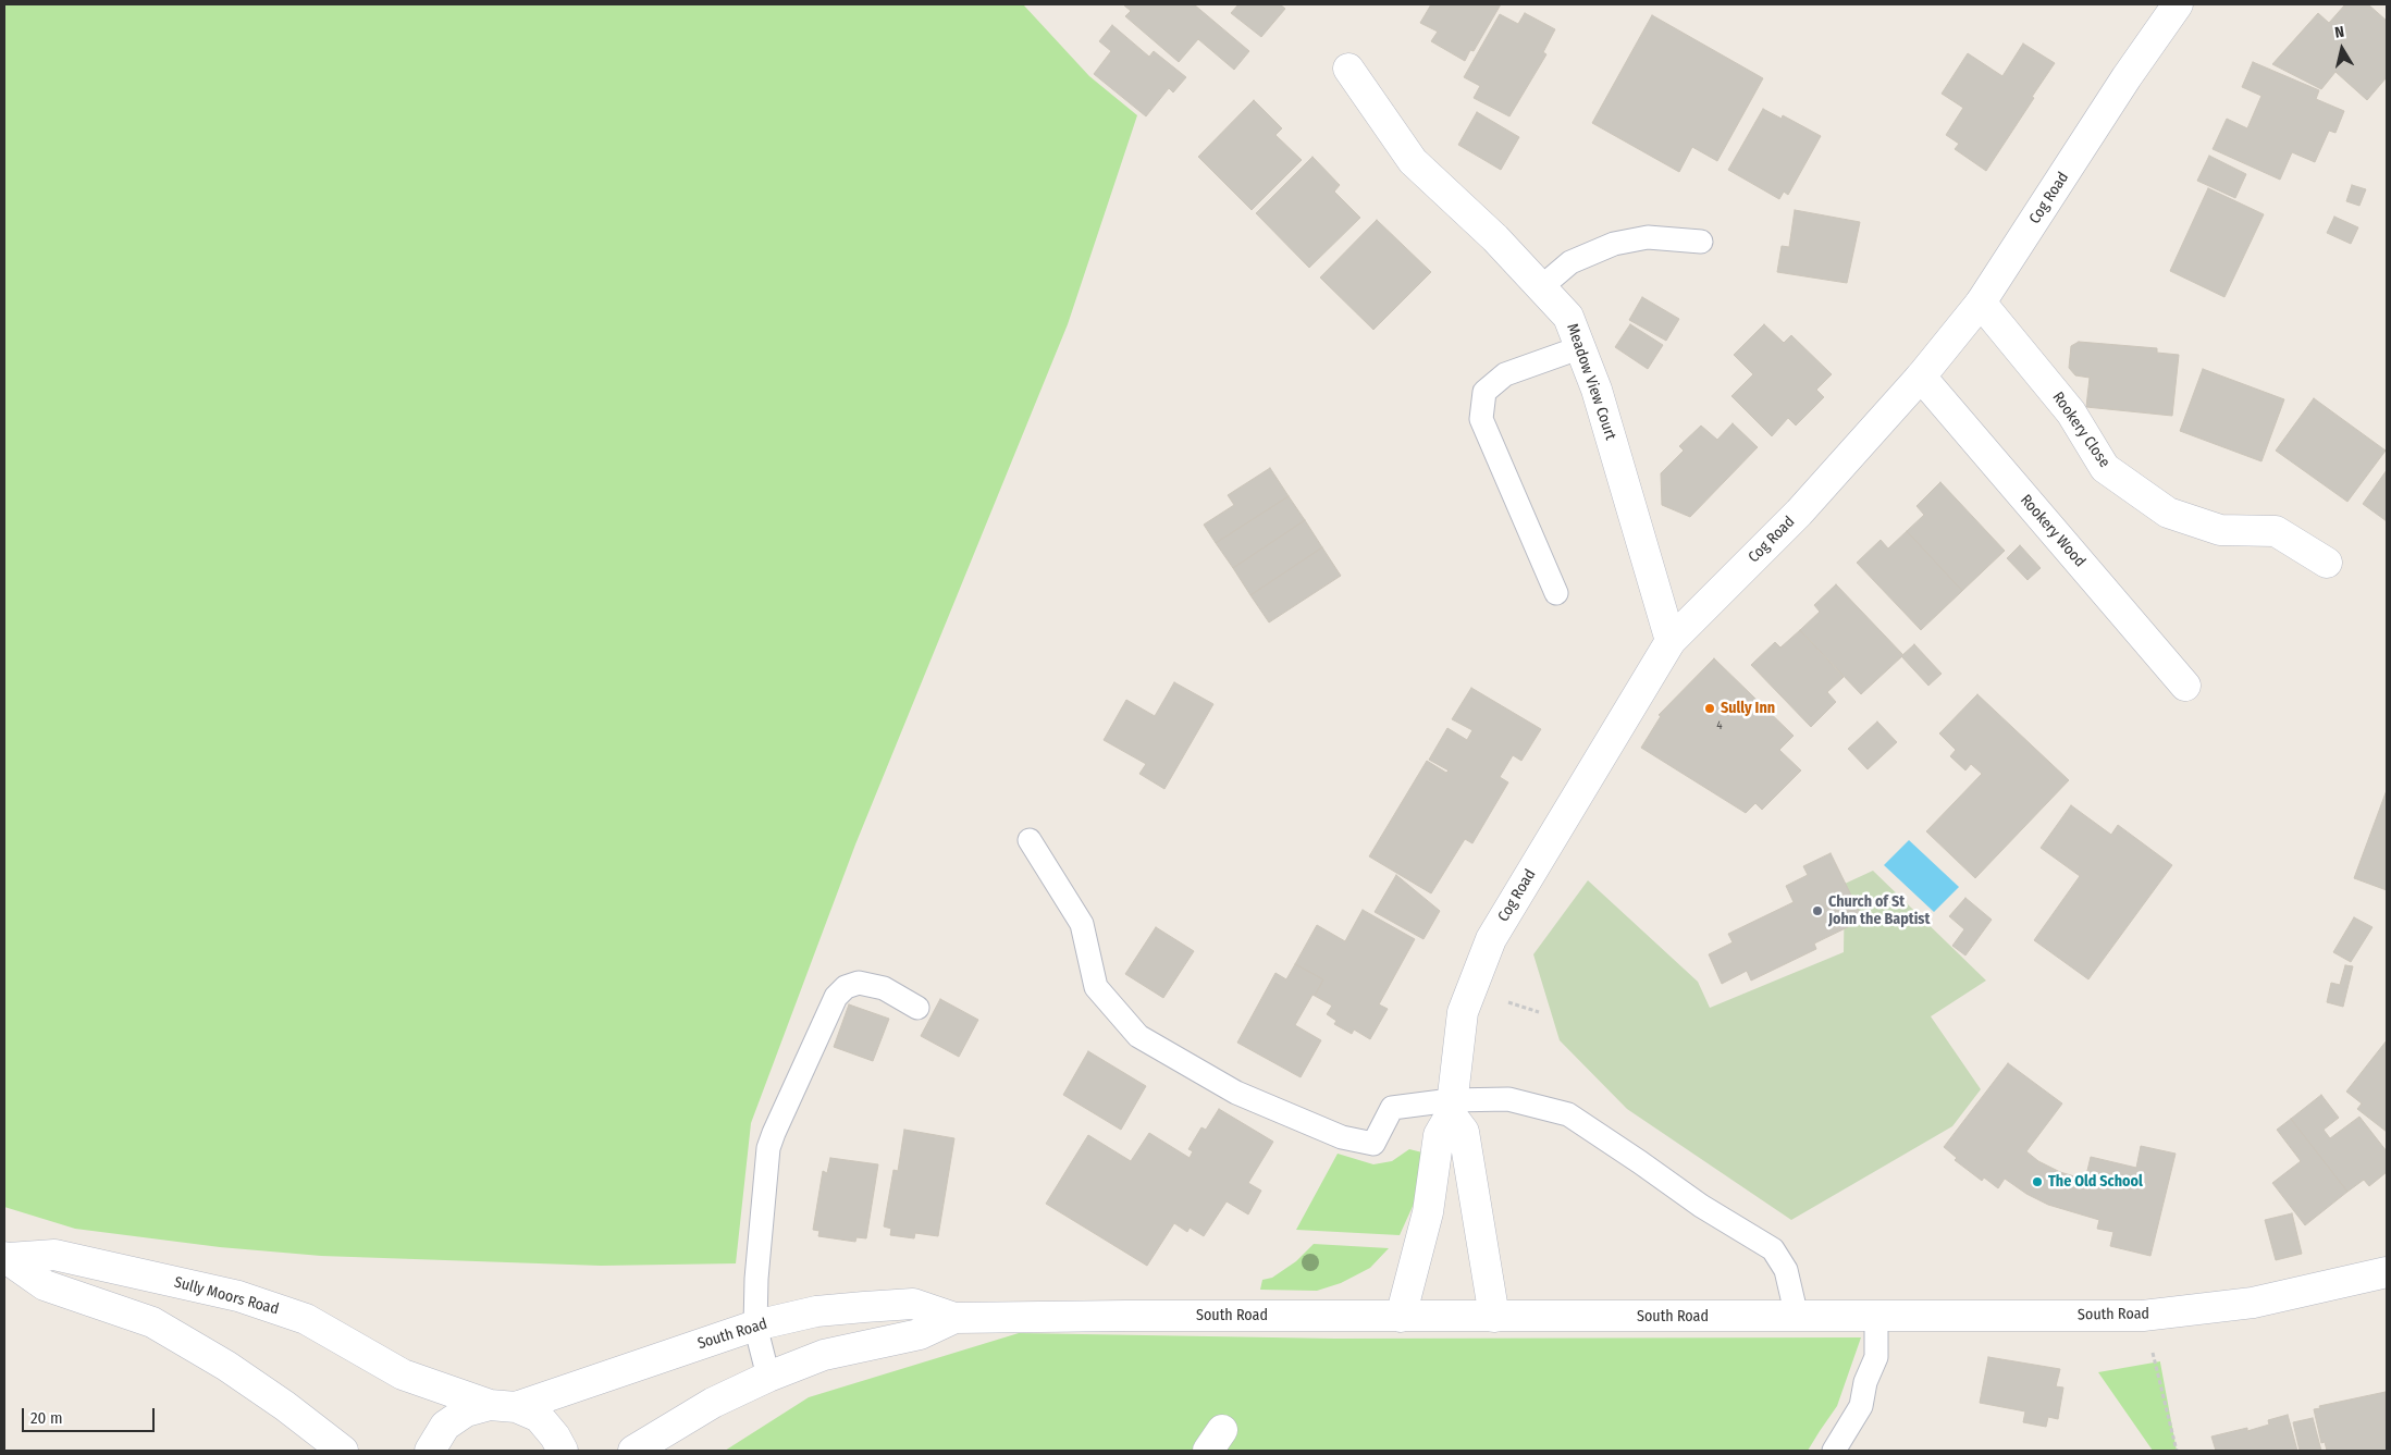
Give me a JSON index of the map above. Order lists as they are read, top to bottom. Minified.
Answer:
{"streets":{"main road":["Cog Road","Meadow View Court","Rookery Close","Rookery Wood","Sully Moors Road","South Road"]},"crossings":[["Cog Road","Meadow View Court"],["Cog Road","Rookery Close"],["Cog Road","Rookery Wood"],["Cog Road","South Road"],["Sully Moors Road","South Road"]],"places":["Sully Inn","Church of St John the Baptist","The Old School"],"house_numbers":["4"],"scale_bar":"20 m","north":"top"}
